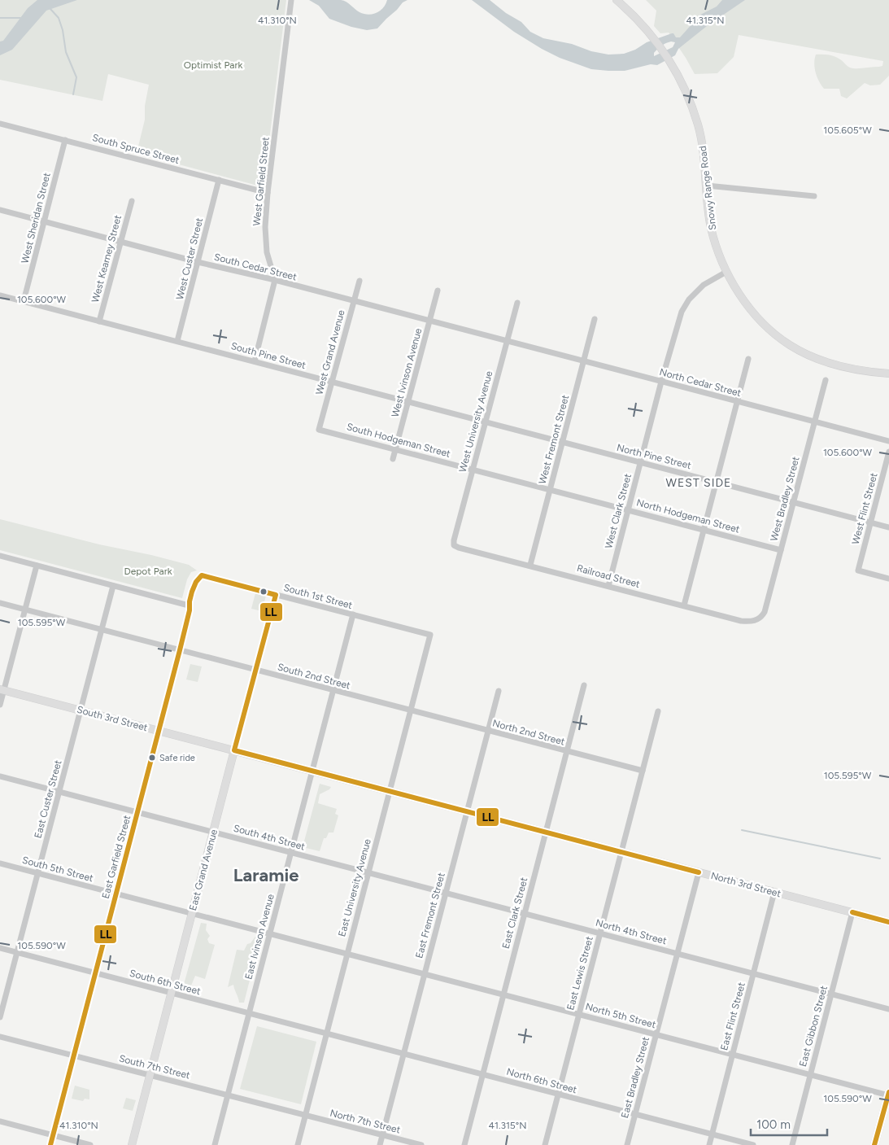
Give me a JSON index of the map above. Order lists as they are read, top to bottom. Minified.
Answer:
{"streets":{"main road":["Snowy Range Road","South 3rd Street","East Grand Avenue","North 3rd Street"],"street":["South Spruce Street","West Garfield Street","West Sheridan Street","West Kearney Street","West Custer Street","South Cedar Street","West Grand Avenue","South Pine Street","West Ivinson Avenue","North Cedar Street","West University Avenue","West Fremont Street","South Hodgeman Street","North Pine Street","West Bradley Street","West Flint Street","West Clark Street","North Hodgeman Street","Railroad Street","South 1st Street","South 2nd Street","North 2nd Street","East Custer Street","South 4th Street","East Garfield Street","South 5th Street","East University Avenue","East Clark Street","East Fremont Street","North 4th Street","East Ivinson Avenue","East Lewis Street","South 6th Street","North 5th Street","East Flint Street","East Gibbon Street","South 7th Street","East Bradley Street","North 6th Street","North 7th Street"]},"crossings":[["South Spruce Street","West Garfield Street"],["South Spruce Street","West Sheridan Street"],["South Spruce Street","West Custer Street"],["West Garfield Street","South Cedar Street"],["West Garfield Street","South Pine Street"],["Snowy Range Road","West Clark Street"],["West Sheridan Street","South Cedar Street"],["West Sheridan Street","South Pine Street"],["West Kearney Street","South Cedar Street"],["West Kearney Street","South Pine Street"],["West Custer Street","South Cedar Street"],["West Custer Street","South Pine Street"],["South Cedar Street","West Grand Avenue"],["South Cedar Street","West Ivinson Avenue"],["South Cedar Street","North Cedar Street"],["South Cedar Street","West University Avenue"],["West Grand Avenue","South Pine Street"],["West Grand Avenue","South Hodgeman Street"],["South Pine Street","West Ivinson Avenue"],["South Pine Street","West University Avenue"],["South Pine Street","North Pine Street"],["West Ivinson Avenue","South Hodgeman Street"],["North Cedar Street","West University Avenue"],["North Cedar Street","West Fremont Street"],["North Cedar Street","West Bradley Street"],["North Cedar Street","West Clark Street"],["West University Avenue","South Hodgeman Street"],["West University Avenue","North Pine Street"],["West University Avenue","North Hodgeman Street"],["West University Avenue","Railroad Street"],["West Fremont Street","North Pine Street"],["West Fremont Street","North Hodgeman Street"],["West Fremont Street","Railroad Street"],["South Hodgeman Street","North Hodgeman Street"],["North Pine Street","West Bradley Street"],["North Pine Street","West Flint Street"],["North Pine Street","West Clark Street"],["West Bradley Street","North Hodgeman Street"],["West Bradley Street","Railroad Street"],["West Clark Street","North Hodgeman Street"],["West Clark Street","Railroad Street"],["South 1st Street","East Garfield Street"],["South 1st Street","East Grand Avenue"],["South 1st Street","East University Avenue"],["South 1st Street","East Ivinson Avenue"],["South 2nd Street","North 2nd Street"],["South 2nd Street","East Custer Street"],["South 2nd Street","East Garfield Street"],["South 2nd Street","East Grand Avenue"],["South 2nd Street","East University Avenue"],["South 2nd Street","East Ivinson Avenue"],["South 3rd Street","East Custer Street"],["South 3rd Street","East Garfield Street"],["South 3rd Street","East Grand Avenue"],["South 3rd Street","North 3rd Street"],["South 3rd Street","East University Avenue"],["South 3rd Street","East Ivinson Avenue"],["North 2nd Street","East University Avenue"],["North 2nd Street","East Clark Street"],["North 2nd Street","East Fremont Street"],["North 2nd Street","East Lewis Street"],["East Custer Street","South 4th Street"],["East Custer Street","South 5th Street"],["East Custer Street","South 6th Street"],["South 4th Street","East Garfield Street"],["South 4th Street","East Grand Avenue"],["South 4th Street","East University Avenue"],["South 4th Street","North 4th Street"],["South 4th Street","East Ivinson Avenue"],["East Garfield Street","South 5th Street"],["East Garfield Street","South 6th Street"],["East Garfield Street","South 7th Street"],["South 5th Street","East Grand Avenue"],["South 5th Street","East University Avenue"],["South 5th Street","East Ivinson Avenue"],["South 5th Street","North 5th Street"],["East Grand Avenue","South 6th Street"],["East Grand Avenue","South 7th Street"],["North 3rd Street","East University Avenue"],["North 3rd Street","East Clark Street"],["North 3rd Street","East Fremont Street"],["North 3rd Street","East Lewis Street"],["North 3rd Street","East Flint Street"],["North 3rd Street","East Gibbon Street"],["North 3rd Street","East Bradley Street"],["East University Avenue","North 4th Street"],["East University Avenue","South 6th Street"],["East University Avenue","North 5th Street"],["East University Avenue","South 7th Street"],["East University Avenue","North 6th Street"],["East University Avenue","North 7th Street"],["East Clark Street","North 4th Street"],["East Clark Street","North 5th Street"],["East Clark Street","North 6th Street"],["East Fremont Street","North 4th Street"],["East Fremont Street","North 5th Street"],["East Fremont Street","North 6th Street"],["East Fremont Street","North 7th Street"],["North 4th Street","East Lewis Street"],["North 4th Street","East Flint Street"],["North 4th Street","East Gibbon Street"],["North 4th Street","East Bradley Street"],["East Ivinson Avenue","South 6th Street"],["East Ivinson Avenue","South 7th Street"],["East Lewis Street","North 5th Street"],["East Lewis Street","North 6th Street"],["South 6th Street","North 6th Street"],["North 5th Street","East Flint Street"],["North 5th Street","East Gibbon Street"],["North 5th Street","East Bradley Street"],["East Flint Street","North 6th Street"],["South 7th Street","North 7th Street"],["East Bradley Street","North 6th Street"]],"districts":["WEST SIDE","Laramie"],"parks":["Optimist Park","Depot Park"],"places":["Safe ride"],"lines":["transit line LL"],"scale_bar":"100 m","coordinates":["41.310°N","41.315°N","105.605°W","105.600°W","105.595°W","105.590°W"]}
